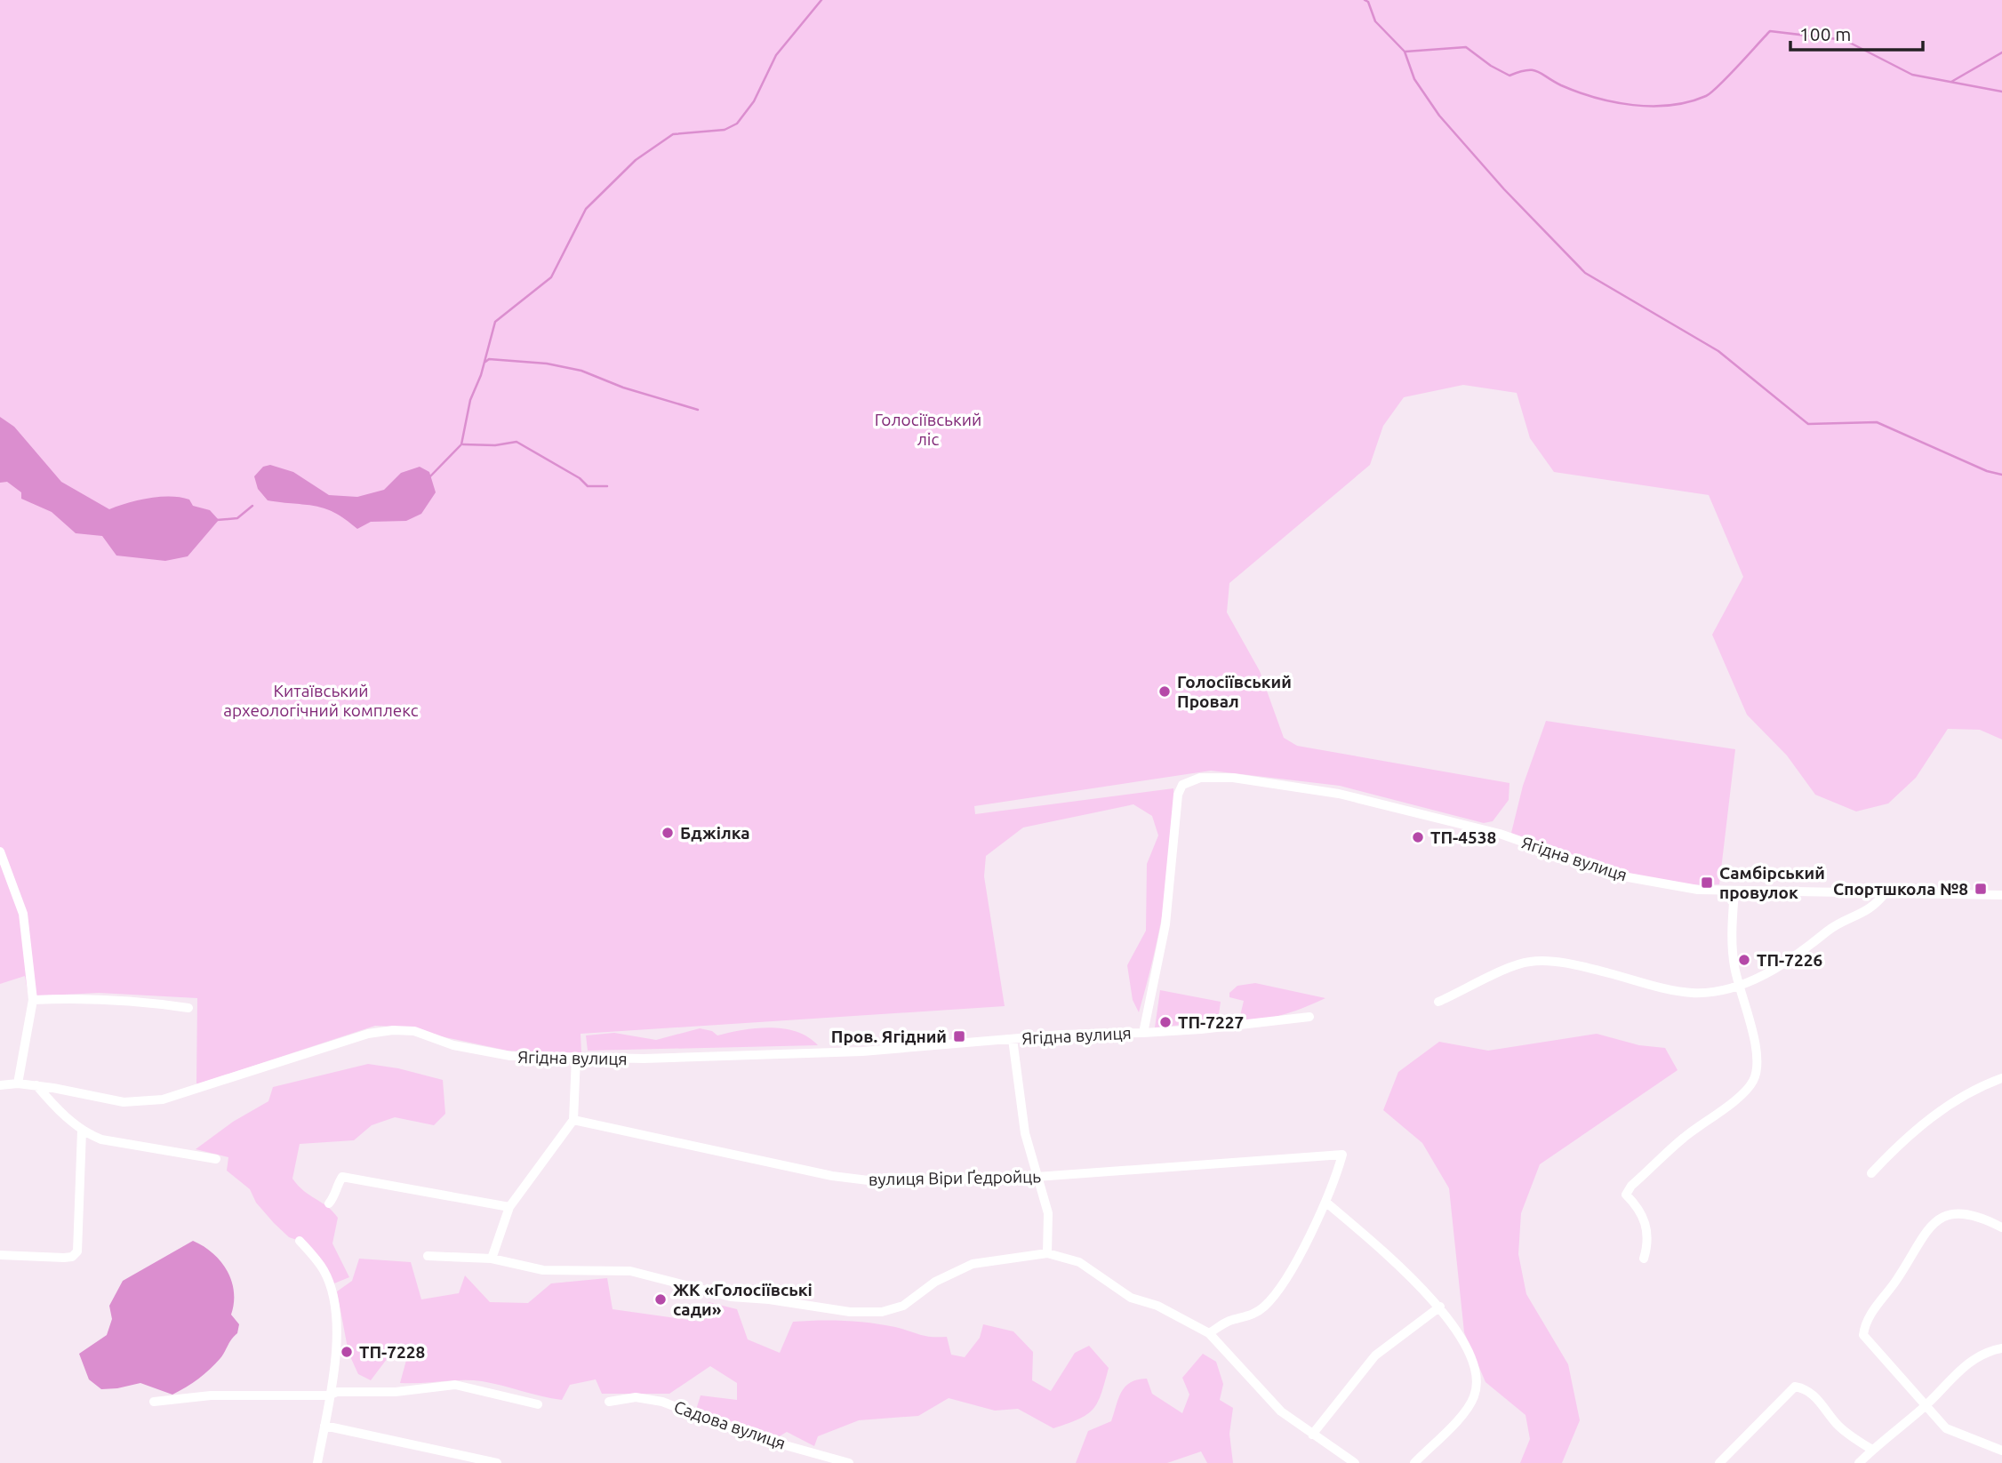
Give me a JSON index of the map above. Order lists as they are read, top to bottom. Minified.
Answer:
{"streets":{"street":["Ягідна вулиця","вулиця Віри Ґедройць","Садова вулиця"]},"parks":["Голосіївський ліс","Китаївський археологічний комплекс"],"places":{"other":["Голосіївський Провал","Бджілка","ТП-4538","ТП-7226","ТП-7227","ЖК «Голосіївські сади»","ТП-7228"],"transit":["Самбірський провулок","Спортшкола №8","Пров. Ягідний"]},"scale_bar":"100 m"}
